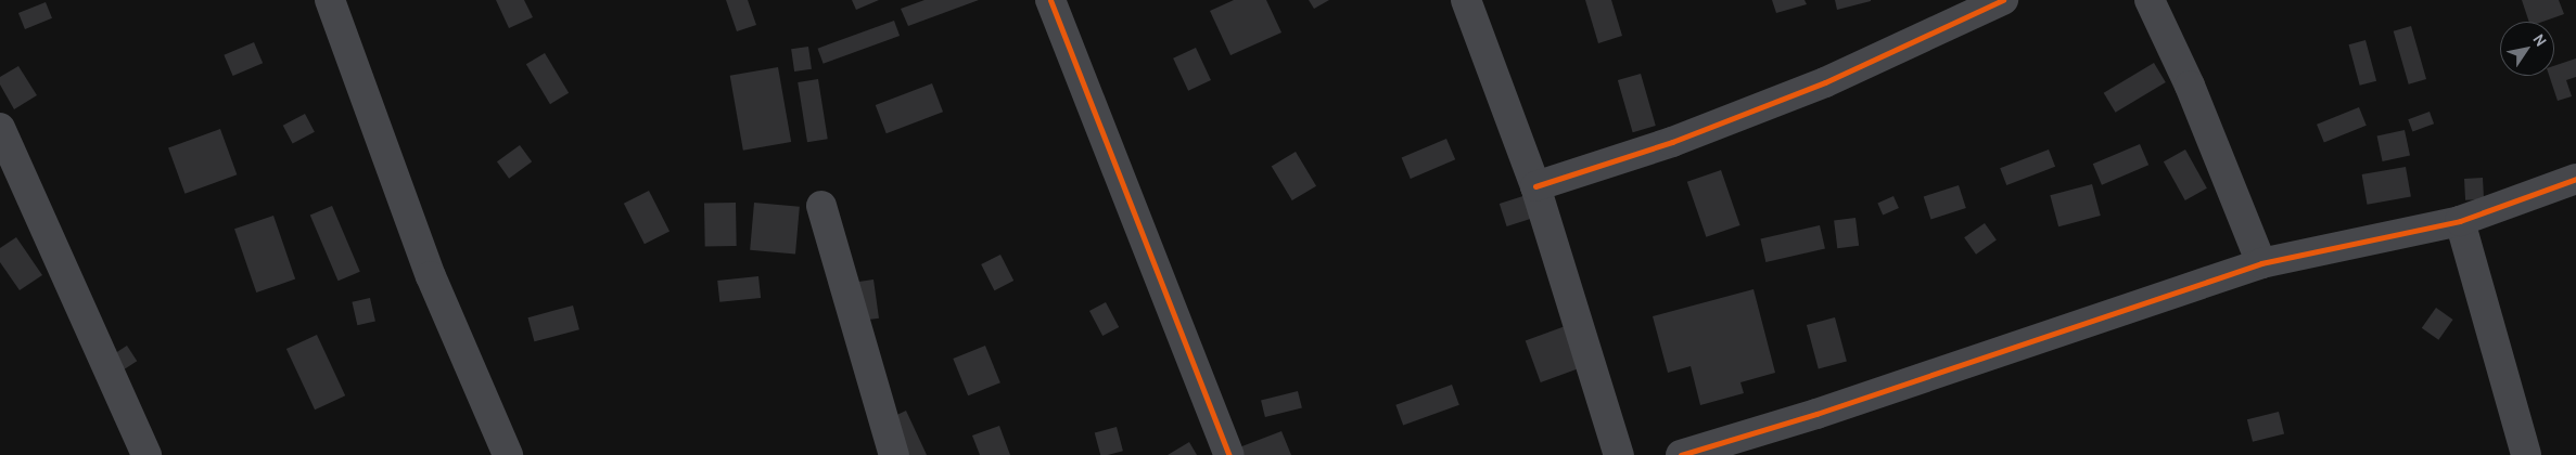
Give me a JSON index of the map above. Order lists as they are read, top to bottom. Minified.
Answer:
{"north":"top right"}
